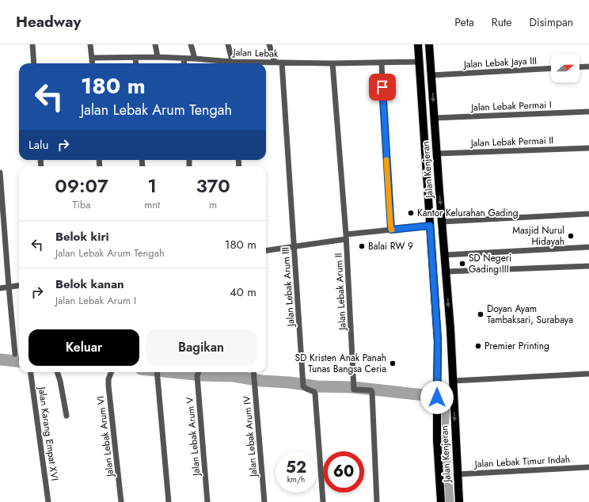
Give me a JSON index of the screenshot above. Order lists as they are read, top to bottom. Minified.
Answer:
{"streets":{"main road":["Jalan Kenjeran"],"street":["Jalan Lebak","Jalan Lebak Jaya III","Jalan Lebak Permai I","Jalan Lebak Permai II","Jalan Lebak Arum III","Jalan Lebak Arum II","Jalan Karang Empat XVI","Jalan Lebak Arum VI","Jalan Lebak Arum V","Jalan Lebak Arum IV","Jalan Lebak Timur Indah"]},"crossings":[["Jalan Lebak","Jalan Kenjeran"],["Jalan Lebak","Jalan Lebak Arum III"],["Jalan Lebak","Jalan Lebak Arum II"],["Jalan Lebak Jaya III","Jalan Kenjeran"],["Jalan Lebak Permai I","Jalan Kenjeran"],["Jalan Lebak Permai II","Jalan Kenjeran"],["Jalan Kenjeran","Jalan Lebak Timur Indah"]],"places":["Kantor Kelurahan Gading","Masjid Nurul Hidayah","Balai RW 9","SD Negeri Gading III","Doyan Ayam Tambaksari, Surabaya","Premier Printing","SD Kristen Anak Panah Tunas Bangsa Ceria"],"north":"right","page":{"header":"Headway","nav":["Peta","Rute","Disimpan"],"turn":["180 m","Jalan Lebak Arum Tengah"],"then":"Lalu","eta":["09:07","Tiba","1","mnt","370","m"],"list":[{"name":"Belok kiri","note":"Jalan Lebak Arum Tengah","value":"180 m"},{"name":"Belok kanan","note":"Jalan Lebak Arum I","value":"40 m"}],"buttons":["Keluar","Bagikan"],"speed":"52 km/h","limit":"60"}}
